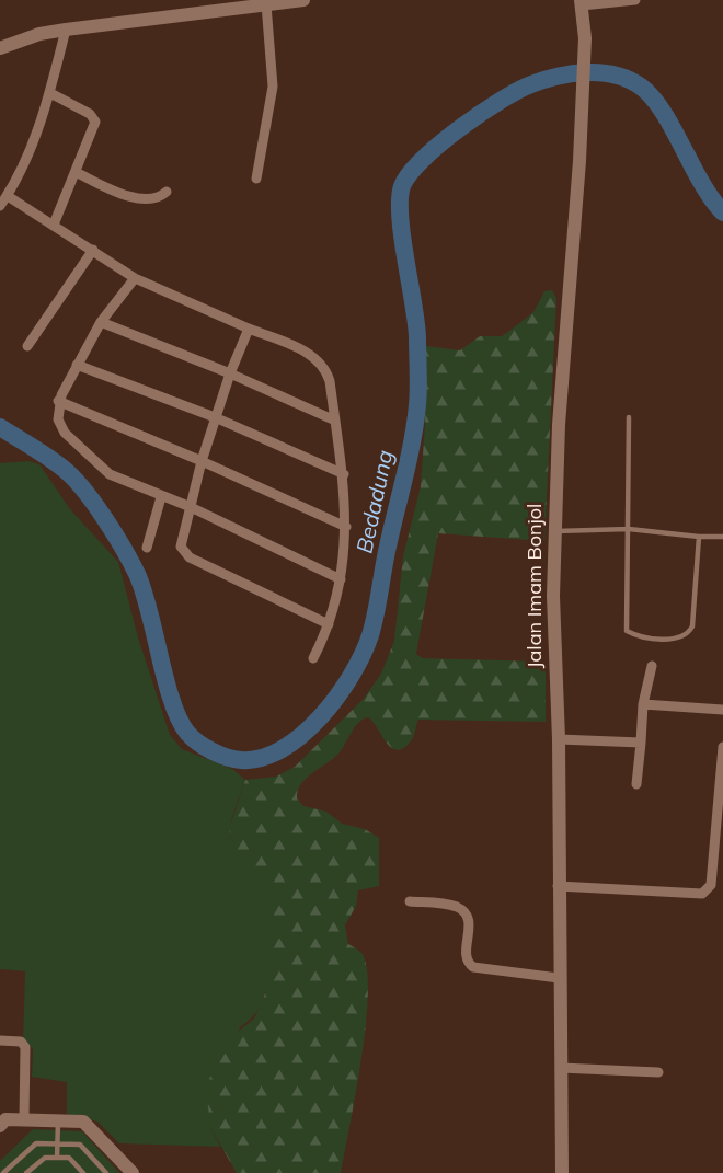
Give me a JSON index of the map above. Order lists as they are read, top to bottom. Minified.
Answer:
{"streets":{"street":["Jalan Imam Bonjol"]},"water":["Bedadung"]}
